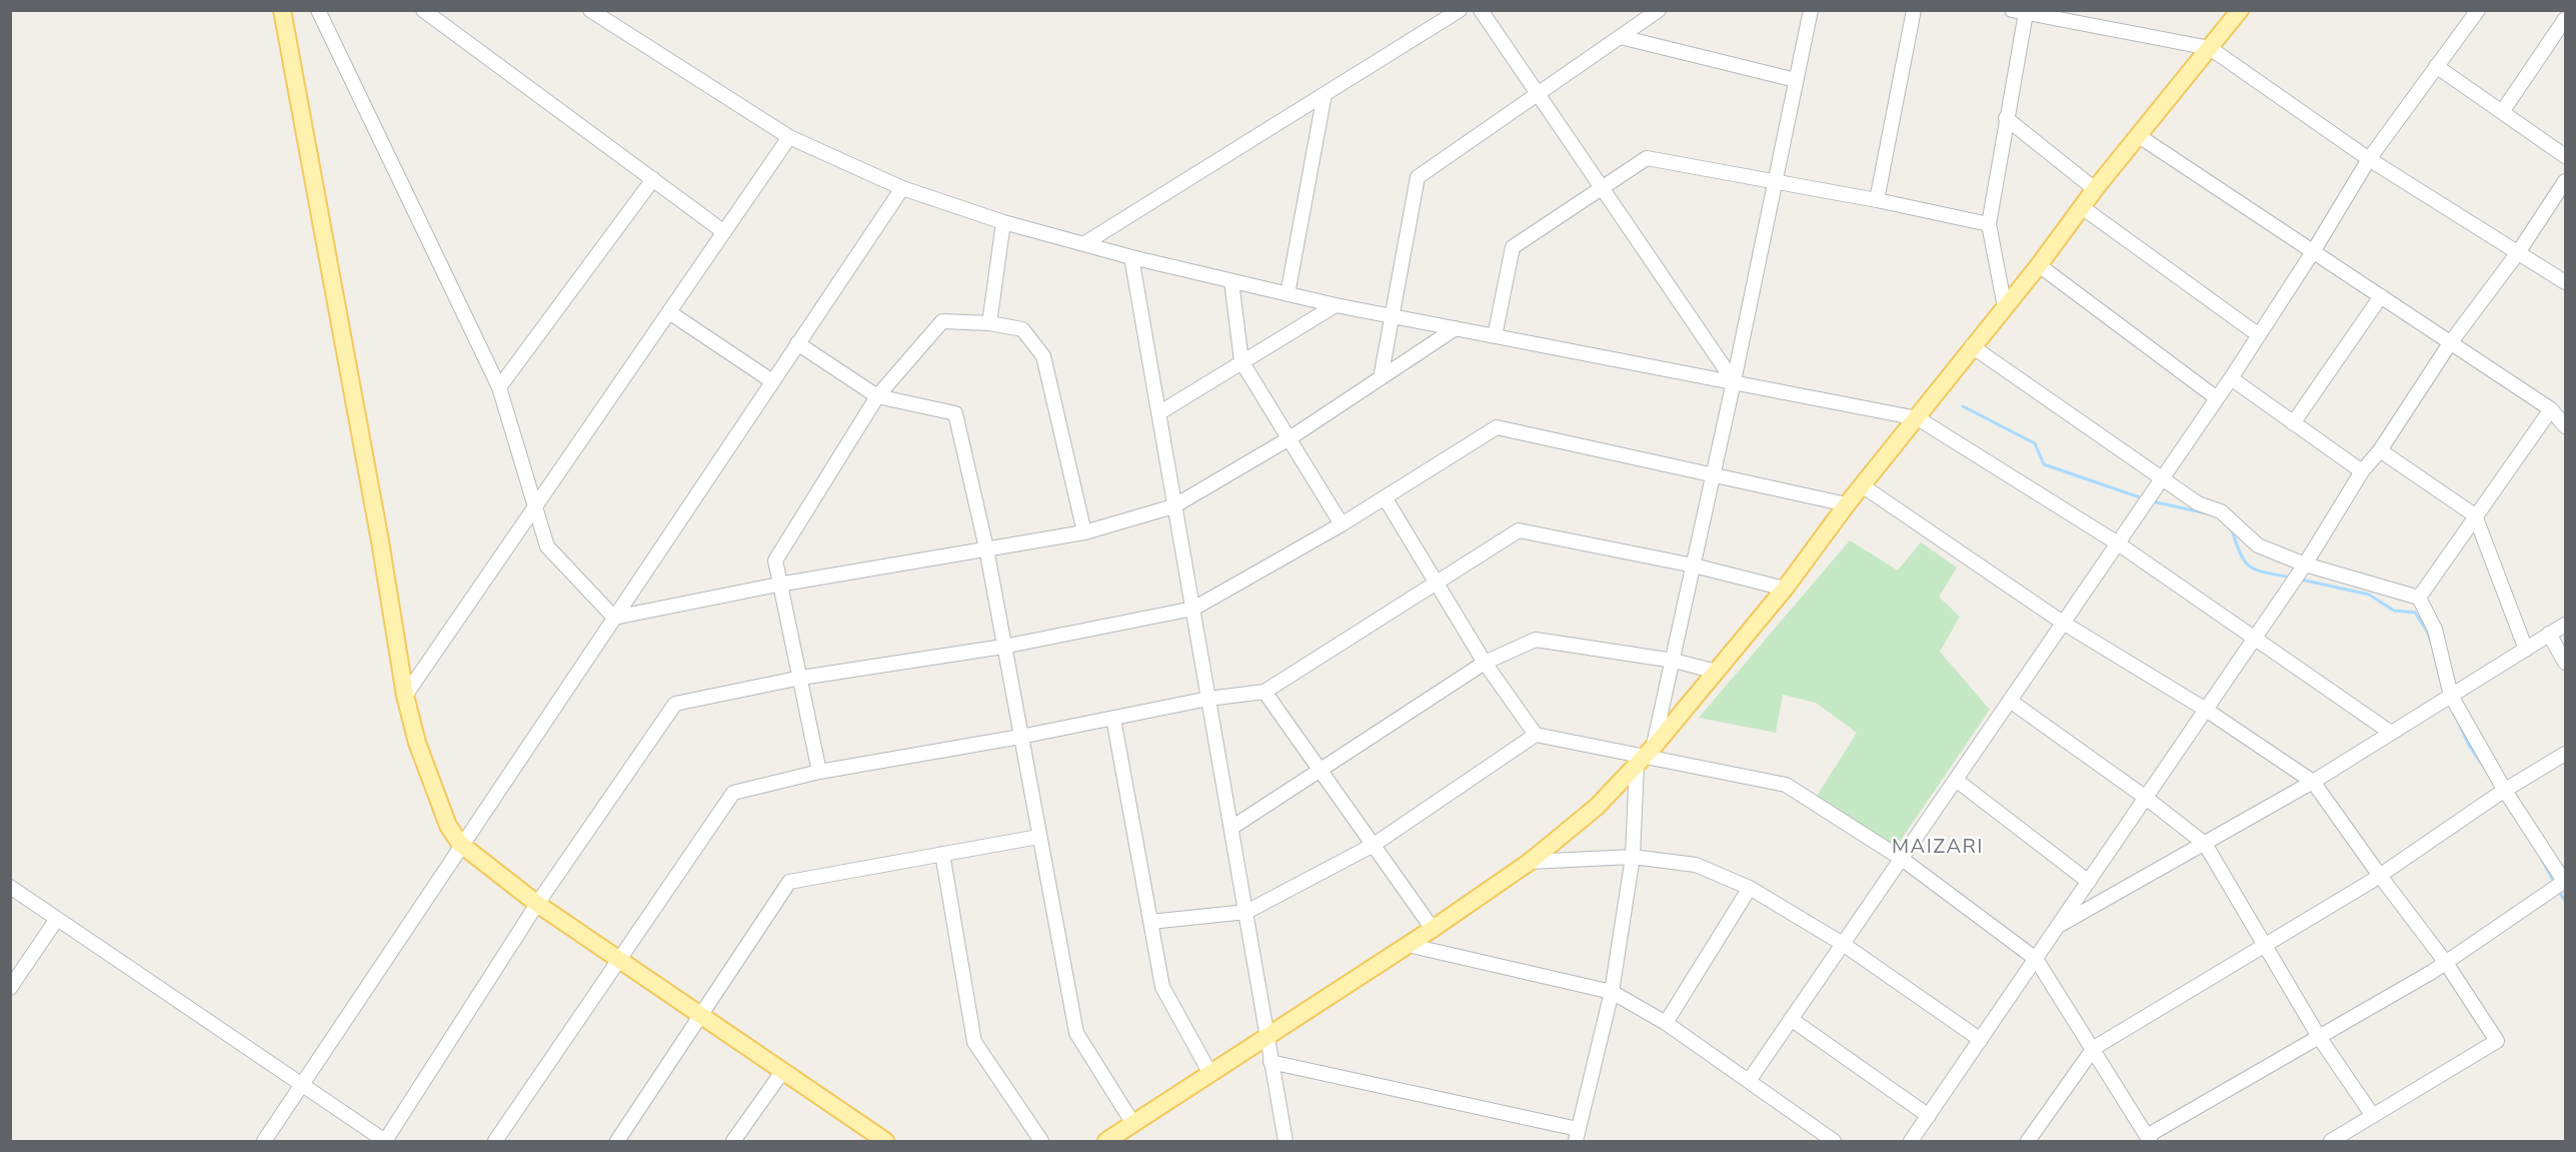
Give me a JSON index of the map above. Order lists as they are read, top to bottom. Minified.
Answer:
{"districts":["MAIZARI"]}
